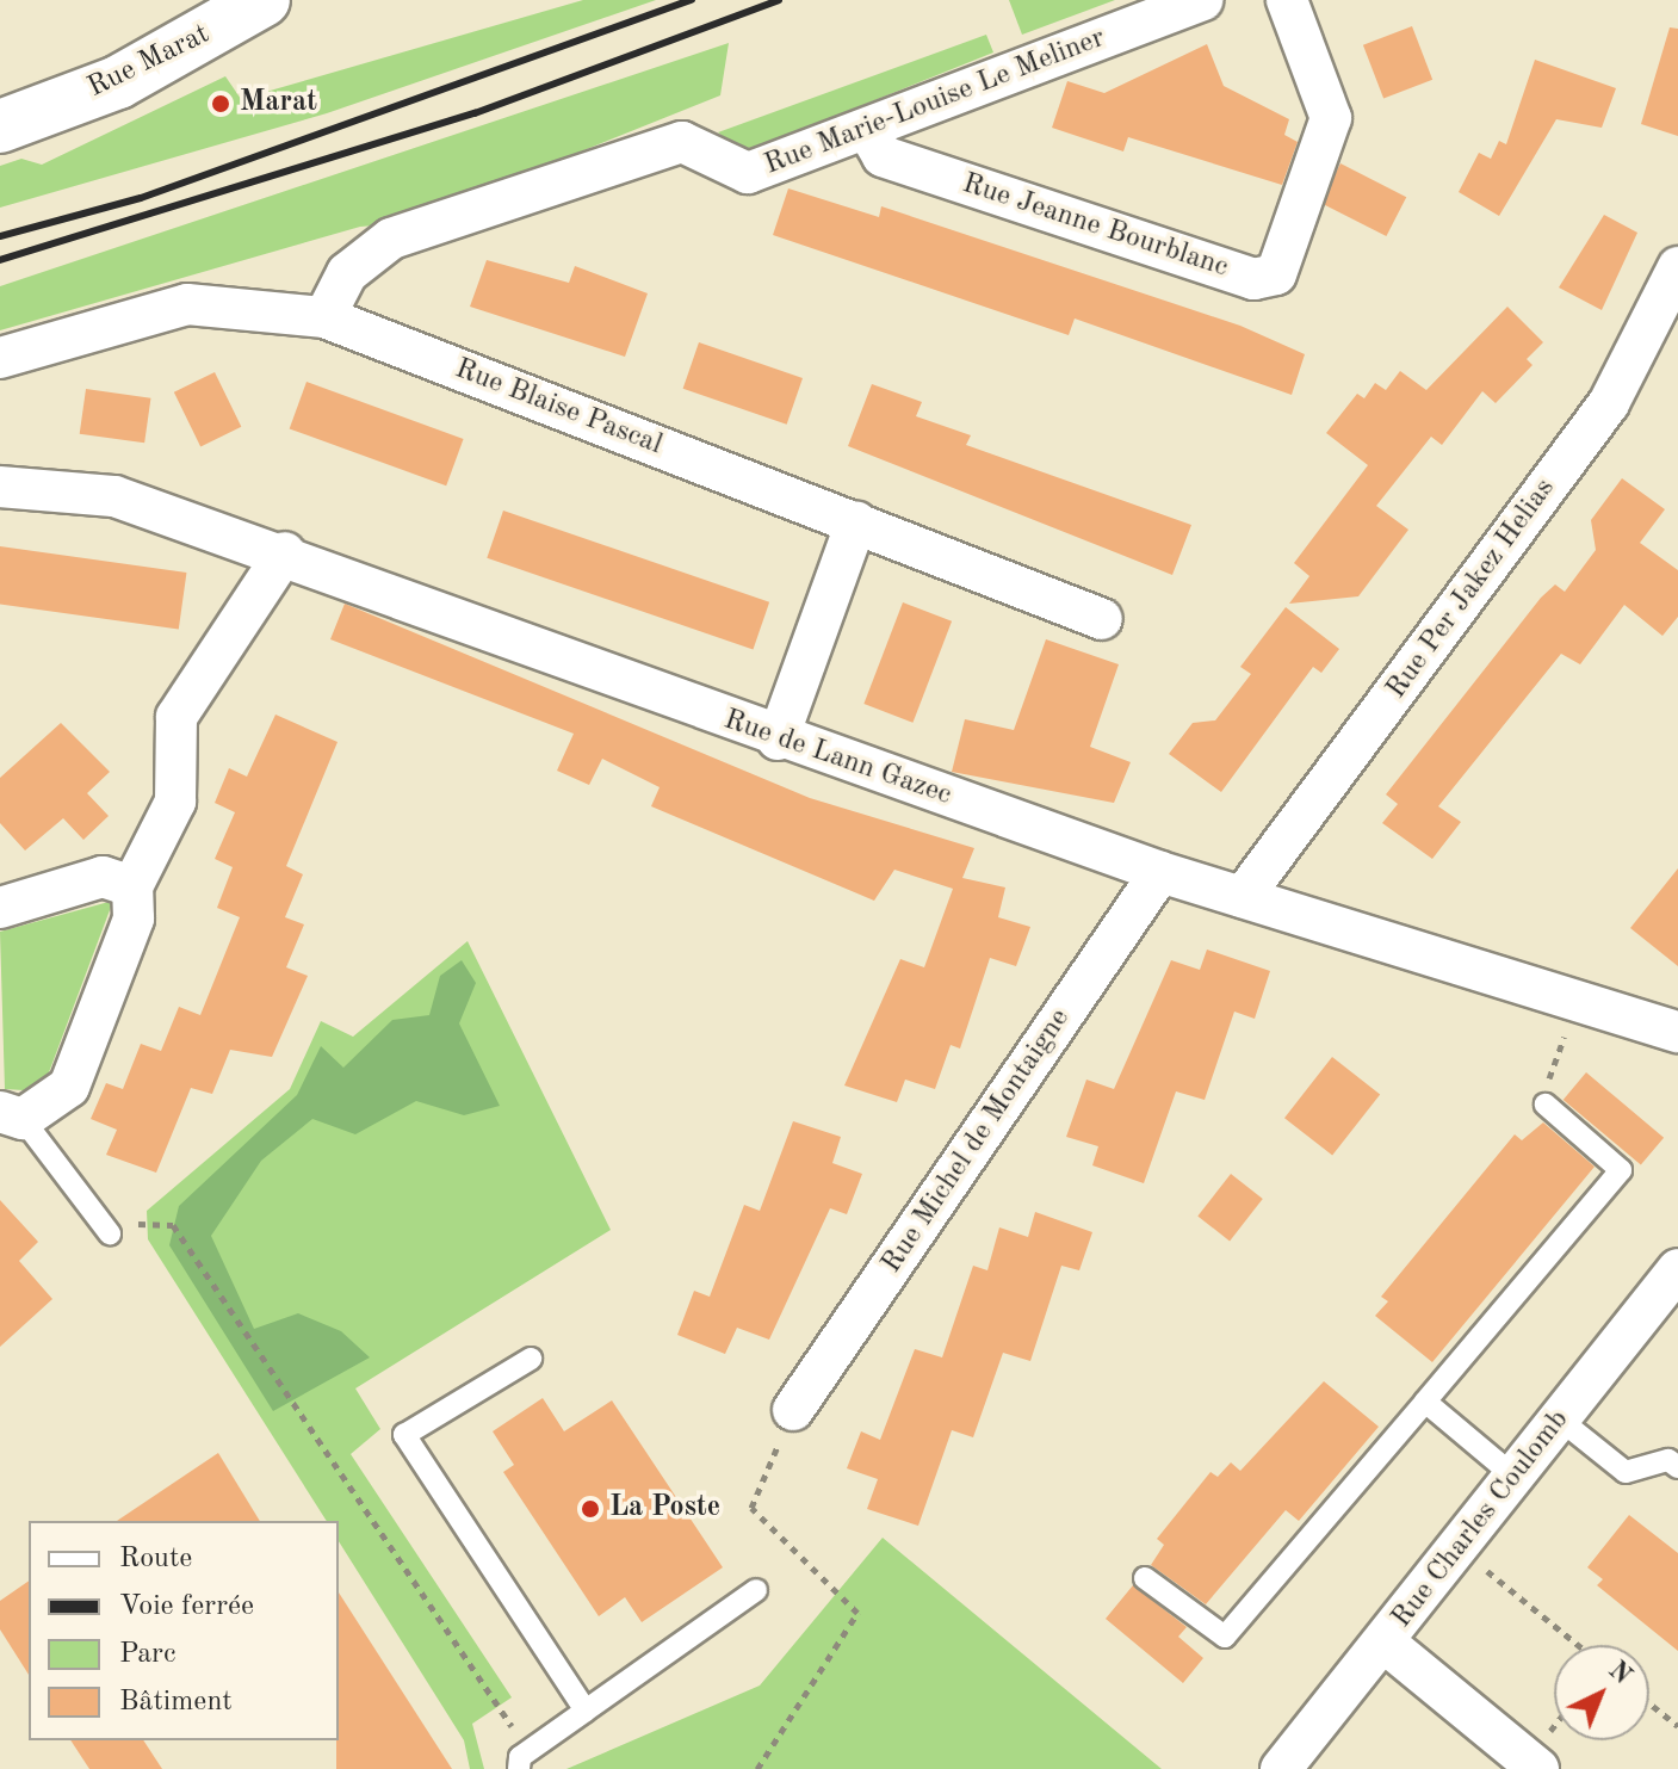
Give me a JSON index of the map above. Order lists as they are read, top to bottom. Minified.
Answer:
{"streets":{"main road":["Rue Marat"],"street":["Rue Marie-Louise Le Meliner","Rue Jeanne Bourblanc","Rue Blaise Pascal","Rue Per Jakez Helias","Rue de Lann Gazec","Rue Michel de Montaigne","Rue Charles Coulomb"]},"crossings":[["Rue Marie-Louise Le Meliner","Rue Jeanne Bourblanc"],["Rue Marie-Louise Le Meliner","Rue Blaise Pascal"],["Rue Per Jakez Helias","Rue de Lann Gazec"],["Rue de Lann Gazec","Rue Michel de Montaigne"]],"places":["Marat","La Poste"],"legend":["Route","Voie ferrée","Parc","Bâtiment"],"north":"top right"}
